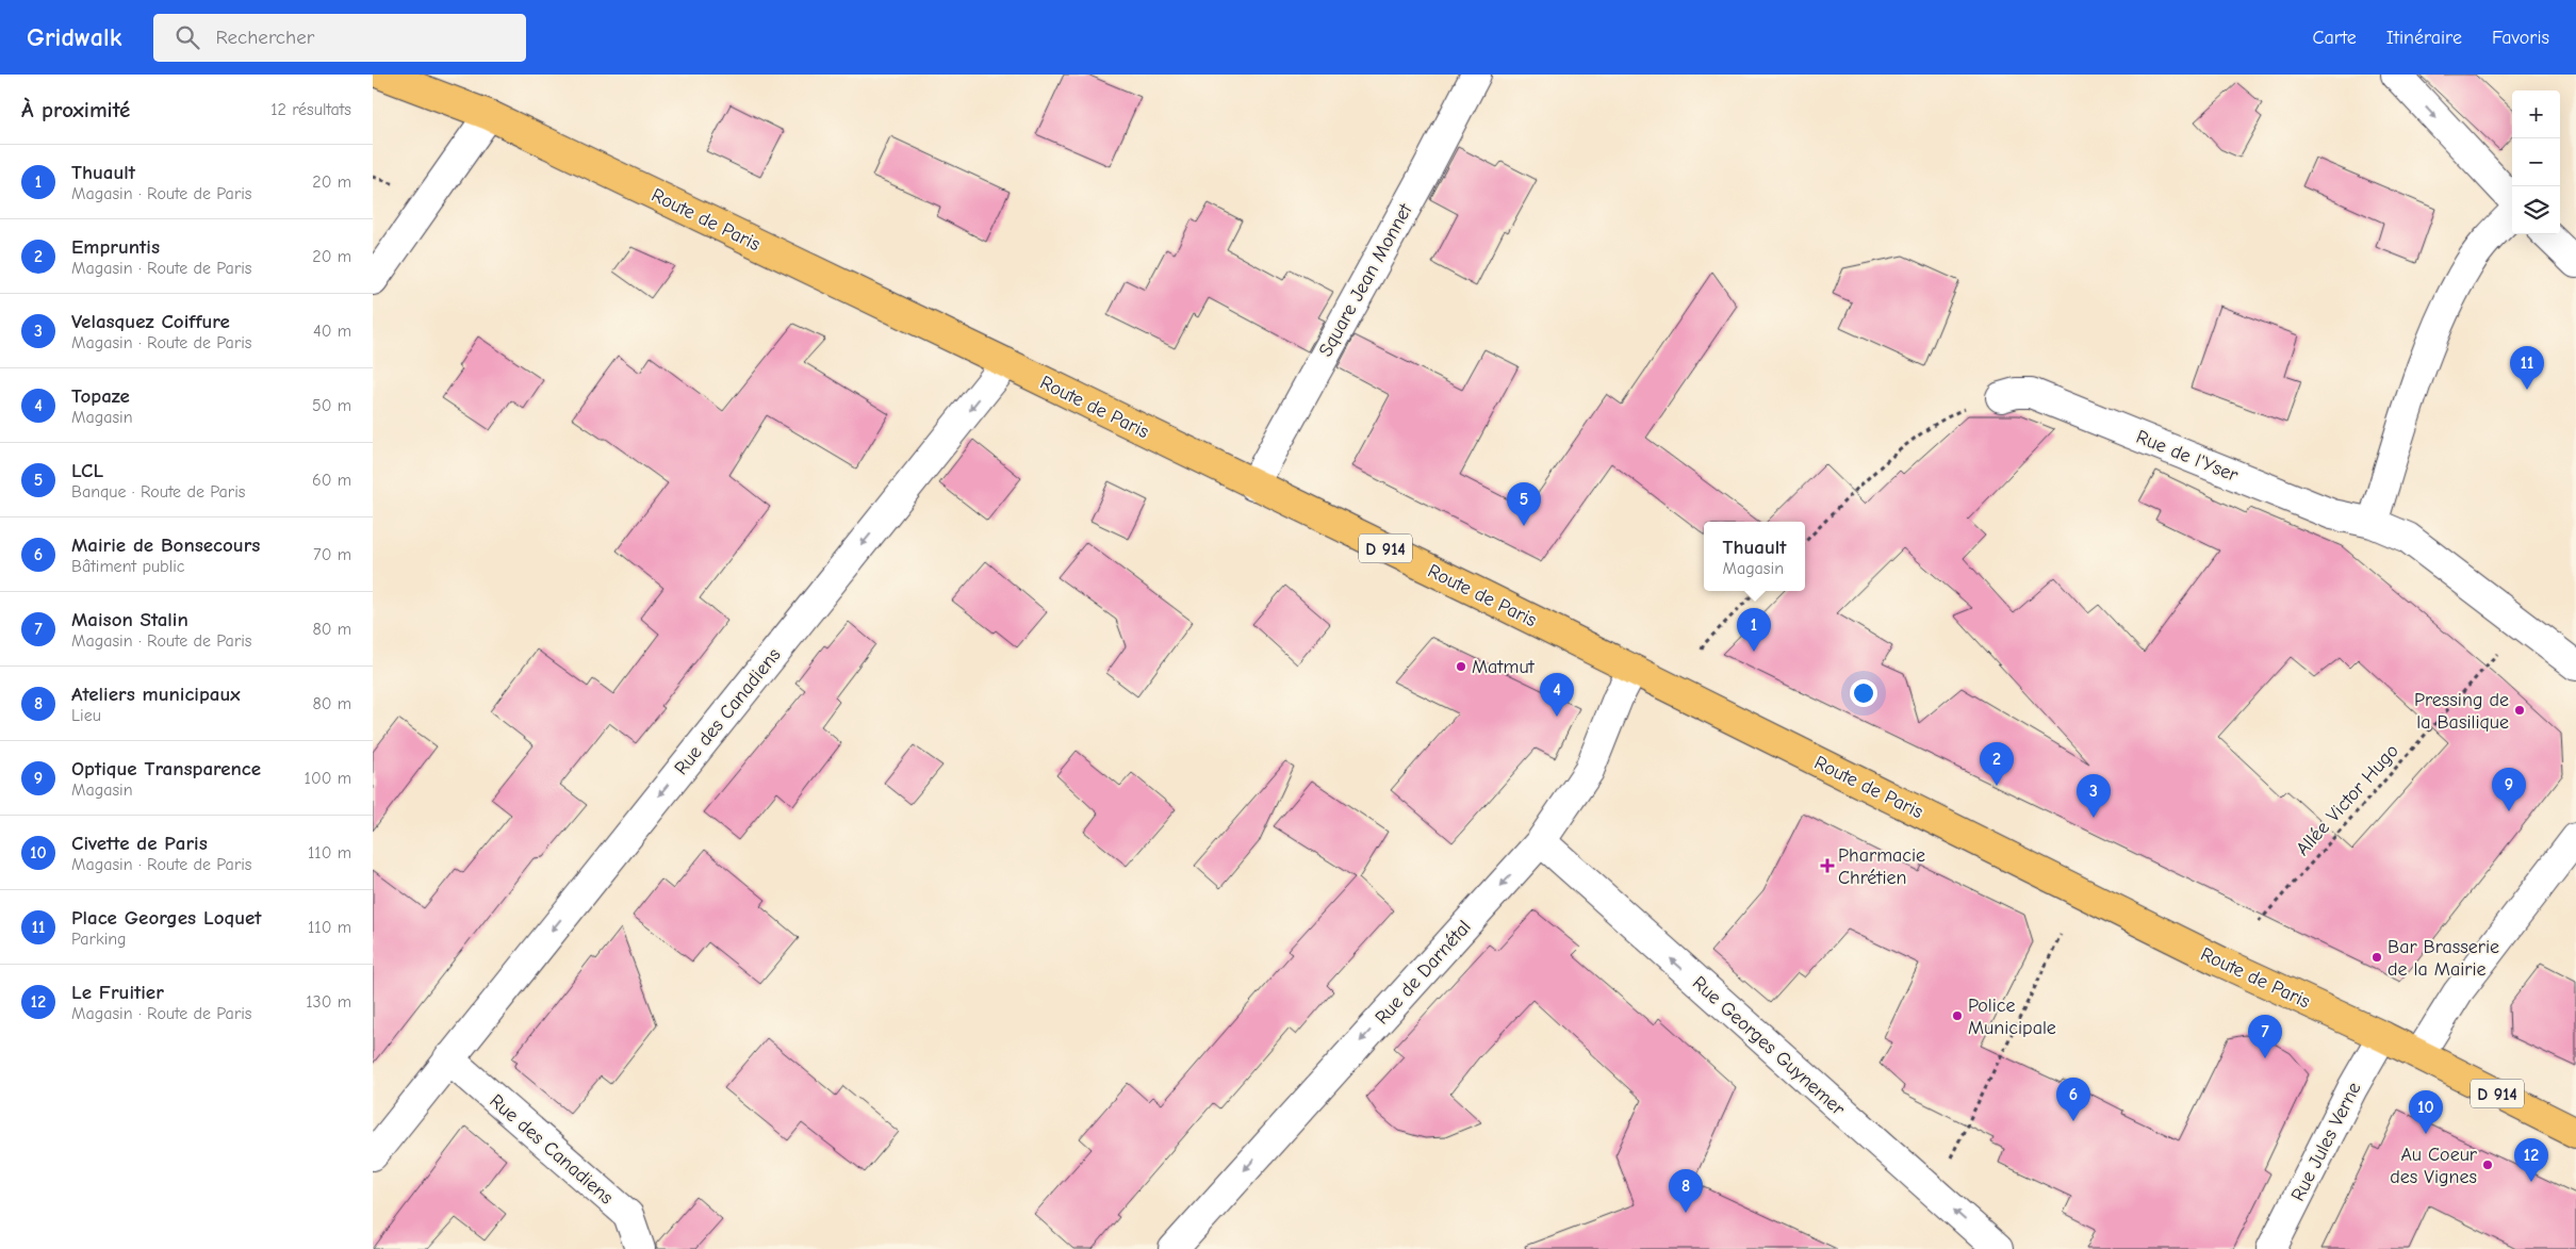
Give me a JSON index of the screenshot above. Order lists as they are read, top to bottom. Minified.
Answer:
{"streets":{"main road":["Route de Paris","D 914"],"street":["Square Jean Monnet","Rue de l'Yser","Rue des Canadiens","Rue de Darnétal","Rue Georges Guynemer","Rue Jules Verne"],"path":["Allée Victor Hugo"]},"crossings":[["Route de Paris","Square Jean Monnet"],["Route de Paris","Rue des Canadiens"],["Route de Paris","Rue de Darnétal"],["Route de Paris","Rue Jules Verne"],["Rue de l'Yser","Allée Victor Hugo"],["Rue de Darnétal","Rue Georges Guynemer"]],"one_way":["Rue des Canadiens","Rue de Darnétal","Rue Georges Guynemer"],"places":{"other":["Matmut","Pressing de la Basilique","Bar Brasserie de la Mairie","Police Municipale","Au Coeur des Vignes"],"health":["Pharmacie Chrétien"]},"page":{"header":"Gridwalk","search":"Rechercher","nav":["Carte","Itinéraire","Favoris"],"heading":["À proximité","12 résultats"],"map_buttons":["+","−"],"list":[{"mark":"1","name":"Thuault","note":"Magasin · Route de Paris","value":"20 m"},{"mark":"2","name":"Empruntis","note":"Magasin · Route de Paris","value":"20 m"},{"mark":"3","name":"Velasquez Coiffure","note":"Magasin · Route de Paris","value":"40 m"},{"mark":"4","name":"Topaze","note":"Magasin","value":"50 m"},{"mark":"5","name":"LCL","note":"Banque · Route de Paris","value":"60 m"},{"mark":"6","name":"Mairie de Bonsecours","note":"Bâtiment public","value":"70 m"},{"mark":"7","name":"Maison Stalin","note":"Magasin · Route de Paris","value":"80 m"},{"mark":"8","name":"Ateliers municipaux","note":"Lieu","value":"80 m"},{"mark":"9","name":"Optique Transparence","note":"Magasin","value":"100 m"},{"mark":"10","name":"Civette de Paris","note":"Magasin · Route de Paris","value":"110 m"},{"mark":"11","name":"Place Georges Loquet","note":"Parking","value":"110 m"},{"mark":"12","name":"Le Fruitier","note":"Magasin · Route de Paris","value":"130 m"}],"pins":["11","5","1","4","2","9","3","7","6","10","12","8"],"popup":["Thuault","Magasin"]}}
